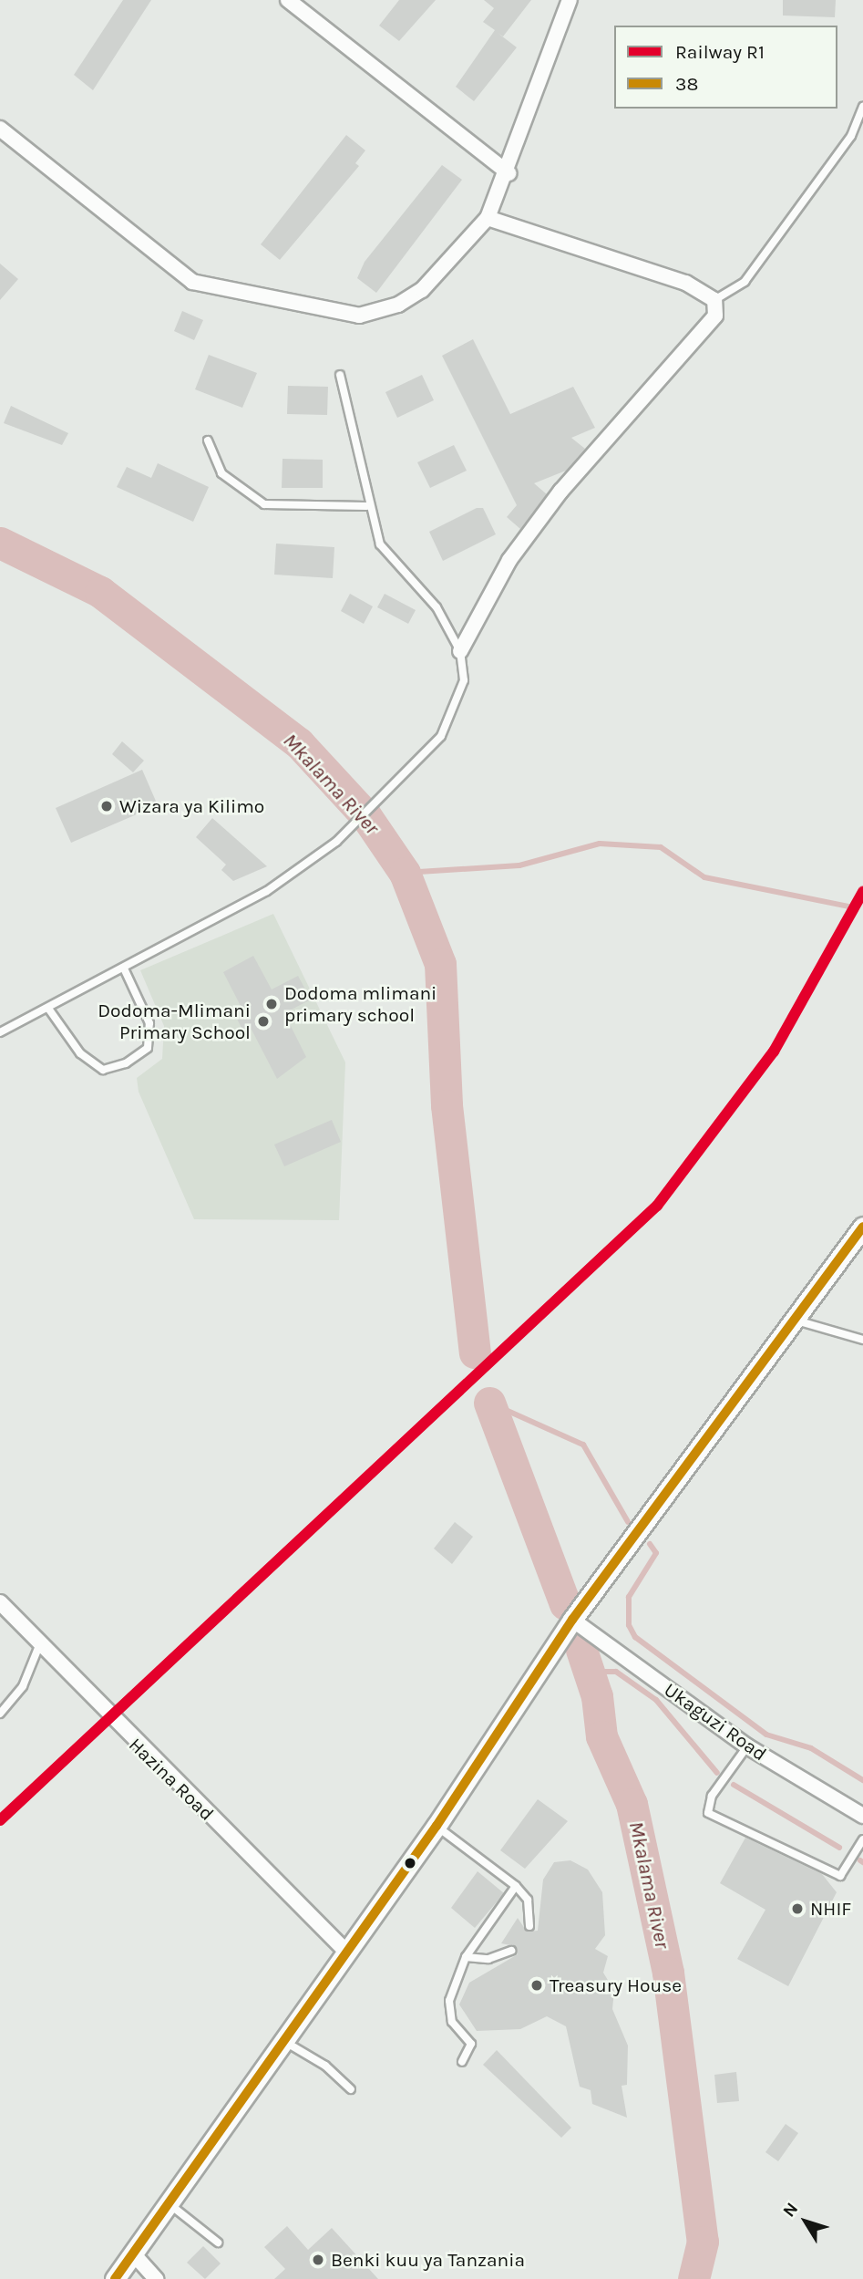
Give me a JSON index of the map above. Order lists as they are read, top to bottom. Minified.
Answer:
{"streets":{"street":["Ukaguzi Road","Hazina Road"]},"water":["Mkalama River"],"places":["Wizara ya Kilimo","Dodoma mlimani primary school","Dodoma-Mlimani Primary School","NHIF","Treasury House","Benki kuu ya Tanzania"],"lines":["rail line R1","transit line 38"],"legend":["Railway R1","38"],"north":"top left"}
